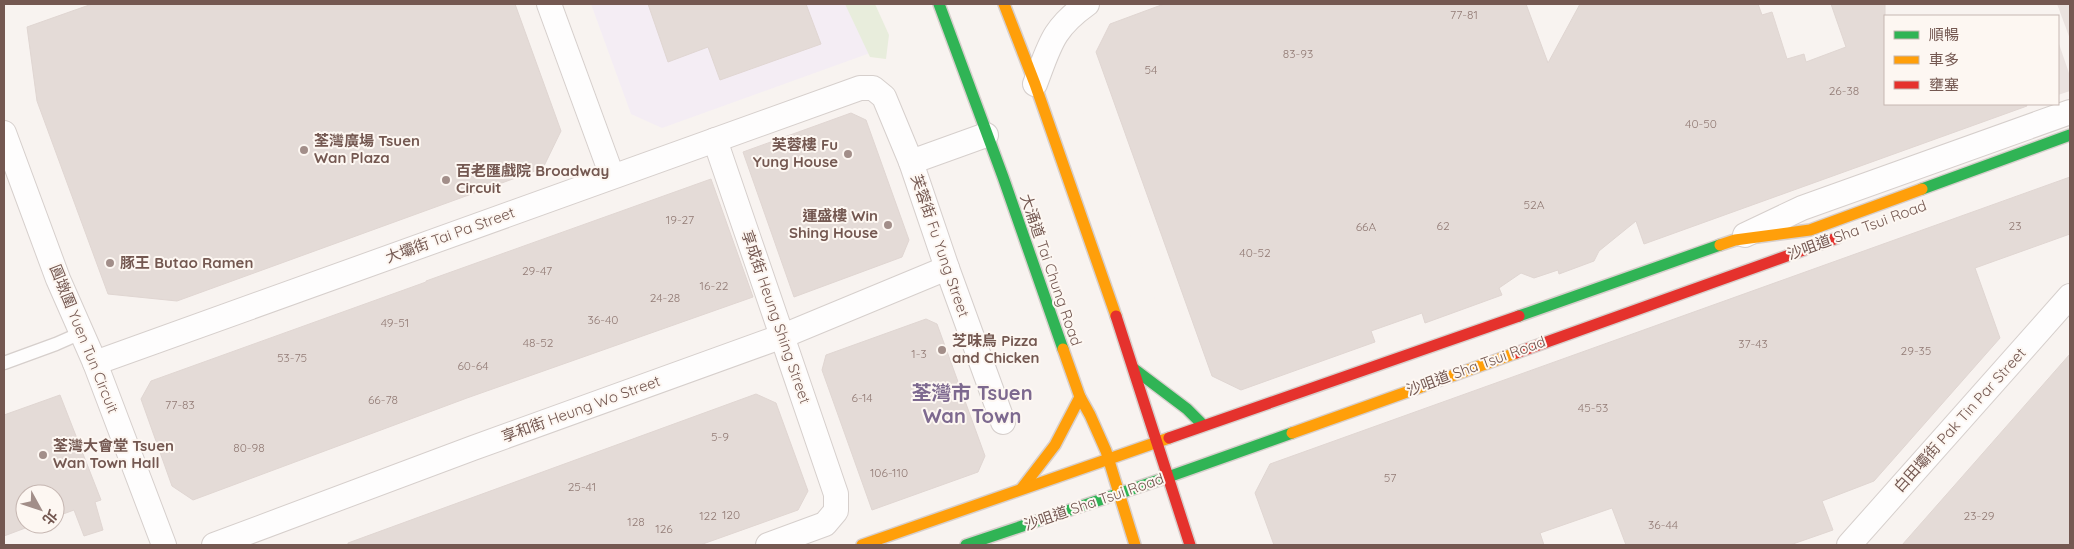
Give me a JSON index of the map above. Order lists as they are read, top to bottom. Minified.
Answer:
{"streets":{"main road":["沙咀道 Sha Tsui Road","大涌道 Tai Chung Road"],"street":["大壩街 Tai Pa Street","芙蓉街 Fu Yung Street","享成街 Heung Shing Street","圓墩圍 Yuen Tun Circuit","享和街 Heung Wo Street","白田壩街 Pak Tin Par Street"]},"crossings":[["沙咀道 Sha Tsui Road","大涌道 Tai Chung Road"],["大壩街 Tai Pa Street","芙蓉街 Fu Yung Street"],["大壩街 Tai Pa Street","享成街 Heung Shing Street"],["大壩街 Tai Pa Street","圓墩圍 Yuen Tun Circuit"],["芙蓉街 Fu Yung Street","享和街 Heung Wo Street"],["享成街 Heung Shing Street","享和街 Heung Wo Street"]],"districts":["荃灣市 Tsuen Wan Town"],"places":["荃灣廣場 Tsuen Wan Plaza","芙蓉樓 Fu Yung House","百老匯戲院 Broadway Circuit","運盛樓 Win Shing House","豚王 Butao Ramen","芝味鳥 Pizza and Chicken","荃灣大會堂 Tsuen Wan Town Hall"],"house_numbers":["77-81","83-93","54","26-38","40-50","52A","19-27","62","23","66A","40-52","29-47","16-22","24-28","36-40","49-51","48-52","37-43","29-35","1-3","53-75","60-64","6-14","66-78","77-83","45-53","5-9","80-98","106-110","57","25-41","120","122","23-29","128","36-44","126"],"legend":["順暢","車多","壅塞"],"north":"bottom right"}
